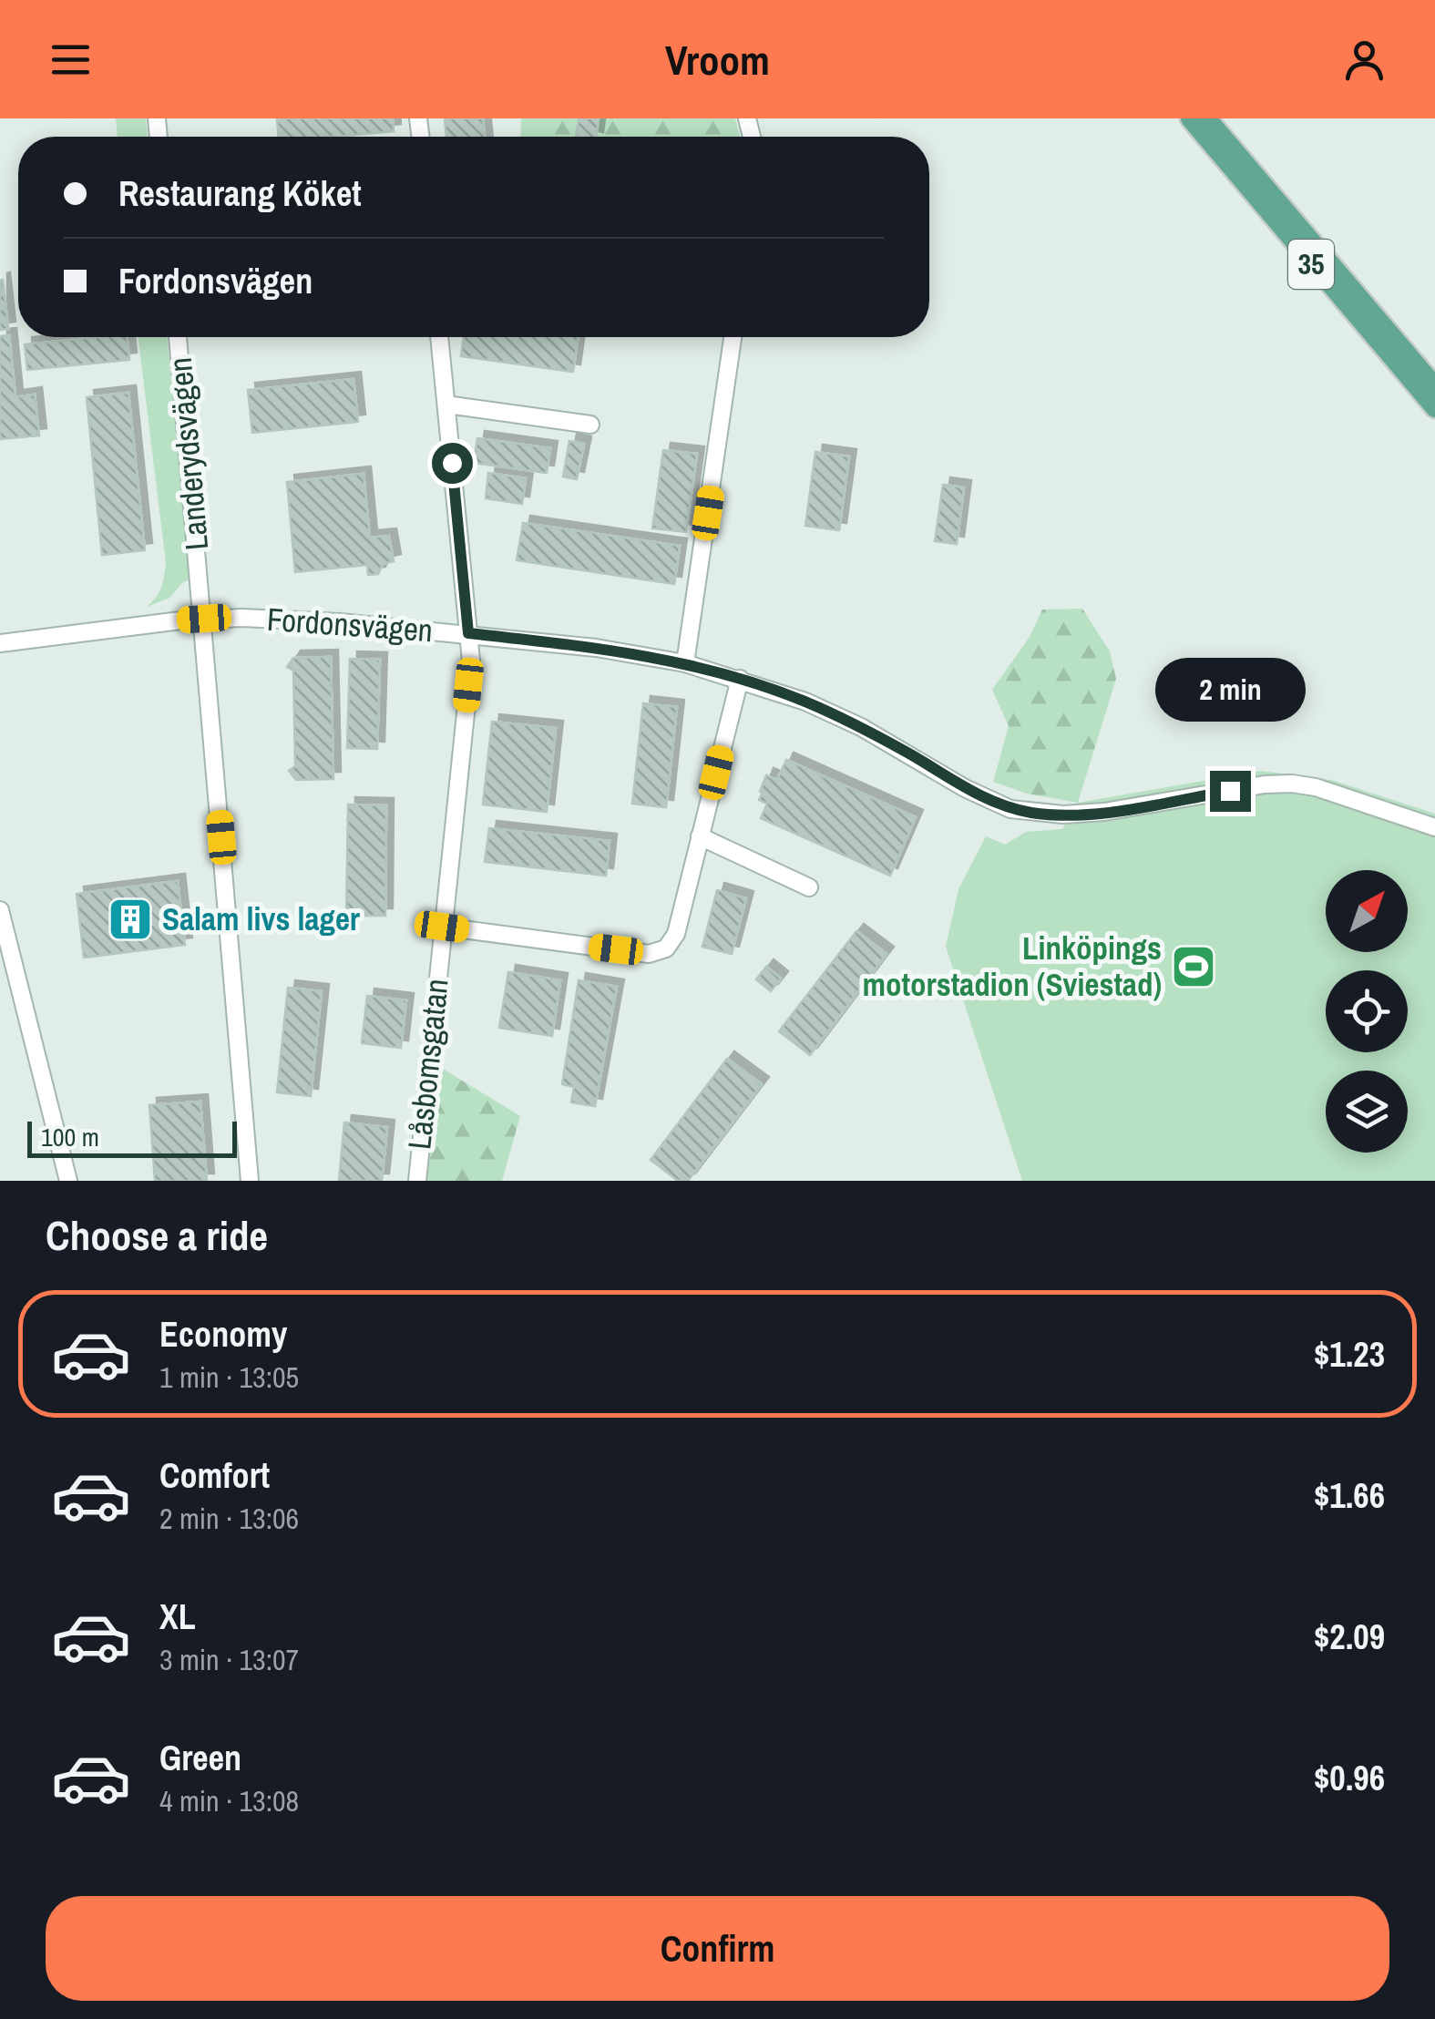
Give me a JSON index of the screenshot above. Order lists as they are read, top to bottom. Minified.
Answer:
{"streets":{"main road":["35"],"street":["Landerydsvägen","Fordonsvägen","Låsbomsgatan"]},"crossings":[["Landerydsvägen","Fordonsvägen"],["Fordonsvägen","Låsbomsgatan"]],"places":{"building":["Salam livs lager"],"sports":["Linköpings motorstadion (Sviestad)"]},"scale_bar":"100 m","north":"top right","page":{"header":"Vroom","banner":["Restaurang Köket","Fordonsvägen"],"bubble":"2 min","scale":"100 m","heading":"Choose a ride","list":[{"name":"Economy","note":"1 min · 13:05","value":"$1.23"},{"name":"Comfort","note":"2 min · 13:06","value":"$1.66"},{"name":"XL","note":"3 min · 13:07","value":"$2.09"},{"name":"Green","note":"4 min · 13:08","value":"$0.96"}],"buttons":"Confirm"}}
